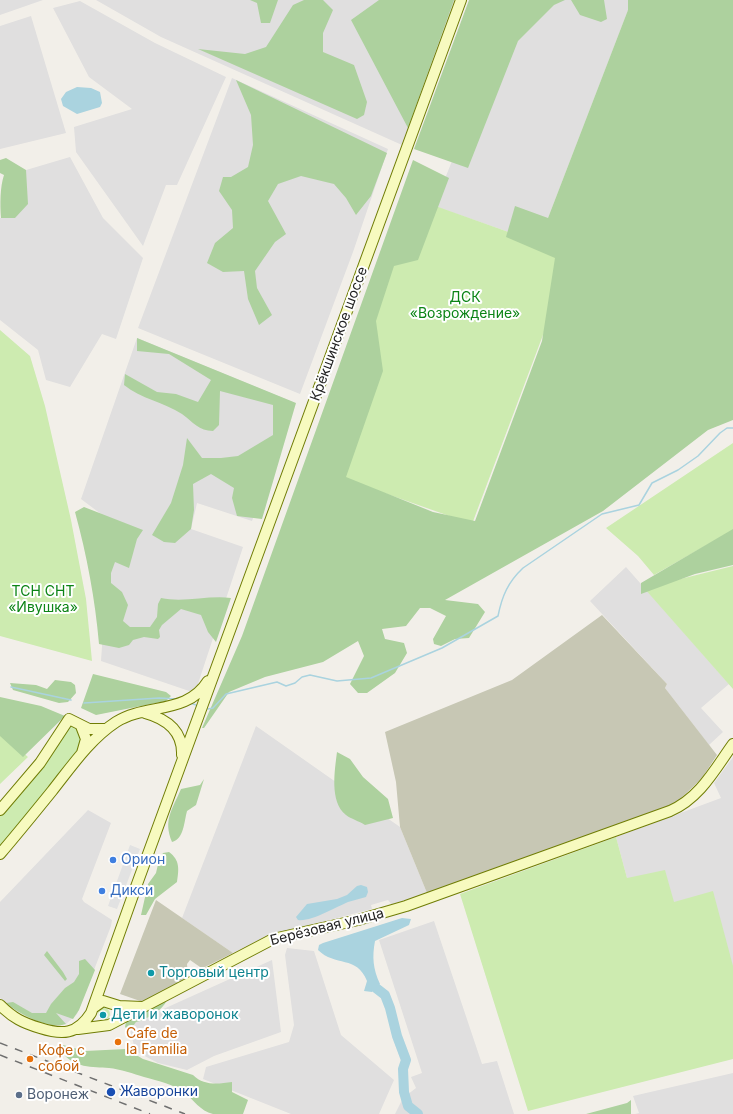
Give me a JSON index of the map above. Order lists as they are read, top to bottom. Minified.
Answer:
{"streets":{"street":["Крёкшинское шоссе","Берёзовая улица"]},"parks":["ДСК «Возрождение»","ТСН СНТ «Ивушка»"],"places":["Орион","Дикси","Торговый центр","Дети и жаворонок","Cafe de la Familia","Кофе с собой","Жаворонки","Воронеж"]}
